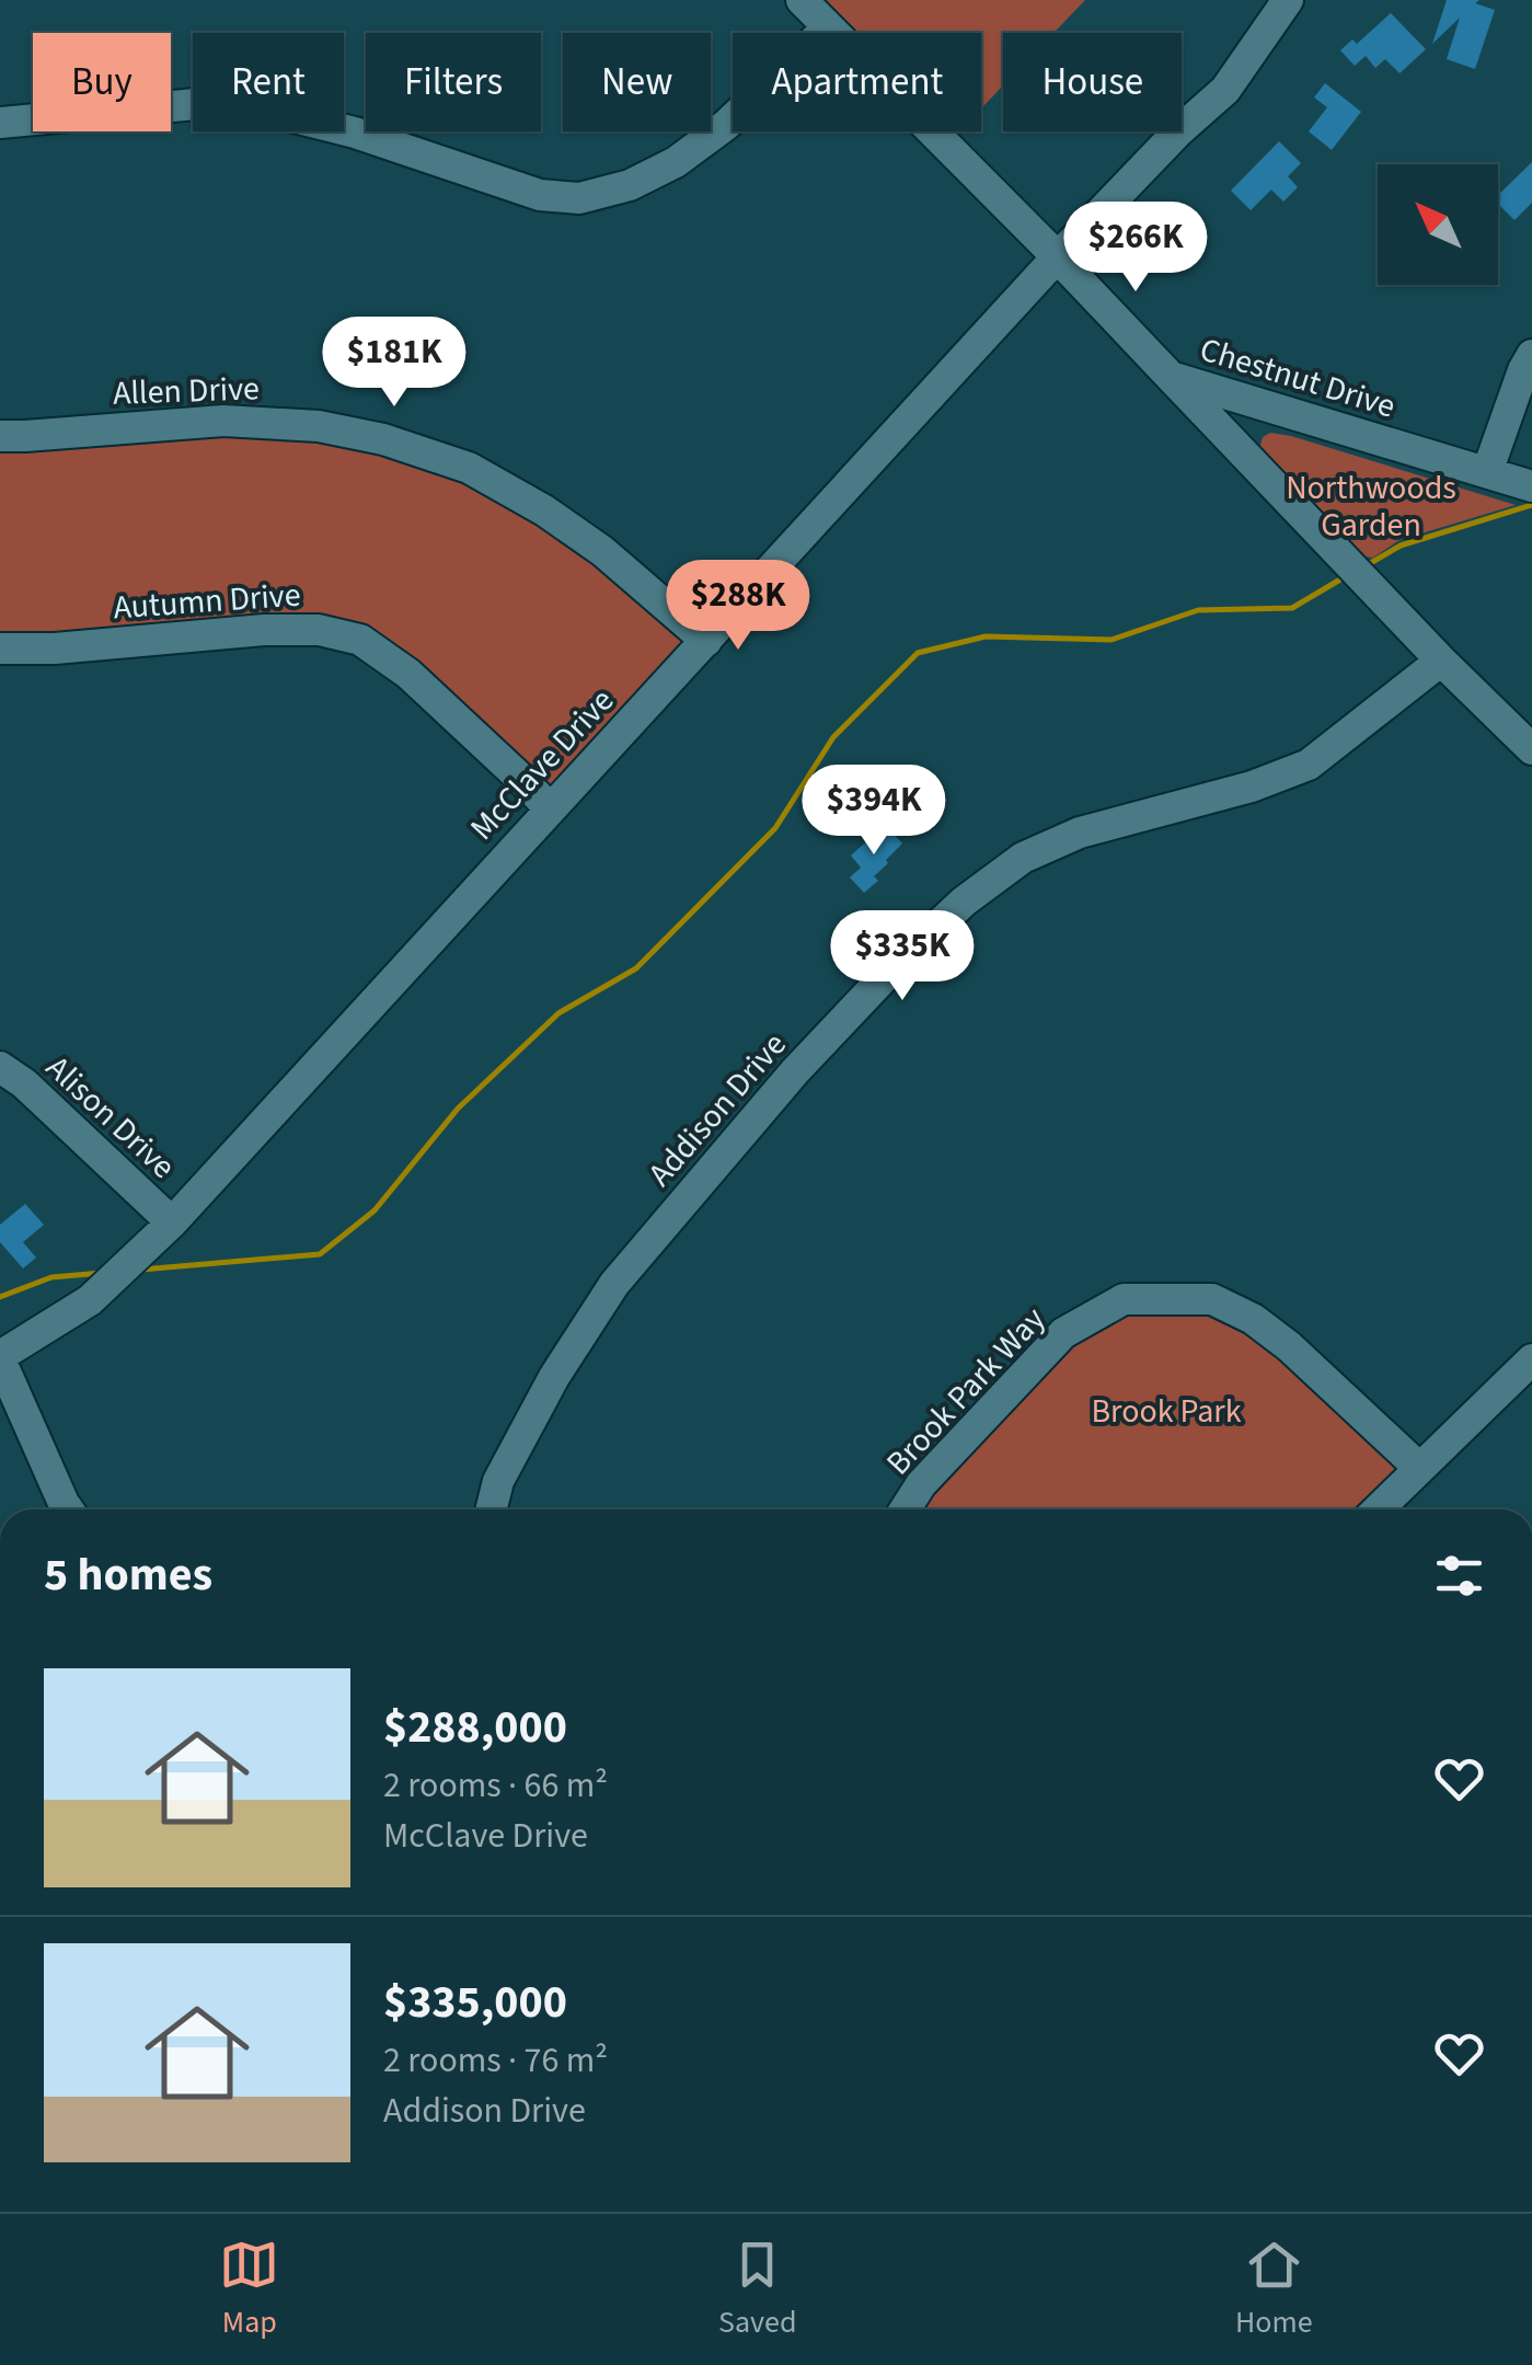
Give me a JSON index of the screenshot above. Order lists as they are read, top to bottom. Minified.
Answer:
{"streets":{"street":["Chestnut Drive","Allen Drive","Autumn Drive","McClave Drive","Addison Drive","Alison Drive","Brook Park Way"]},"crossings":[["Chestnut Drive","McClave Drive"],["Allen Drive","McClave Drive"],["Autumn Drive","McClave Drive"],["McClave Drive","Alison Drive"]],"parks":["Northwoods Garden","Brook Park"],"north":"top left","page":{"chip":["Buy","Rent","Filters","New","Apartment","House"],"price":["$266K","$181K","$288K","$394K","$335K"],"heading":"5 homes","list":[{"name":"$288,000","note":"2 rooms · 66 m² · McClave Drive"},{"name":"$335,000","note":"2 rooms · 76 m² · Addison Drive"}],"tabs":["Map","Saved","Home"]}}
